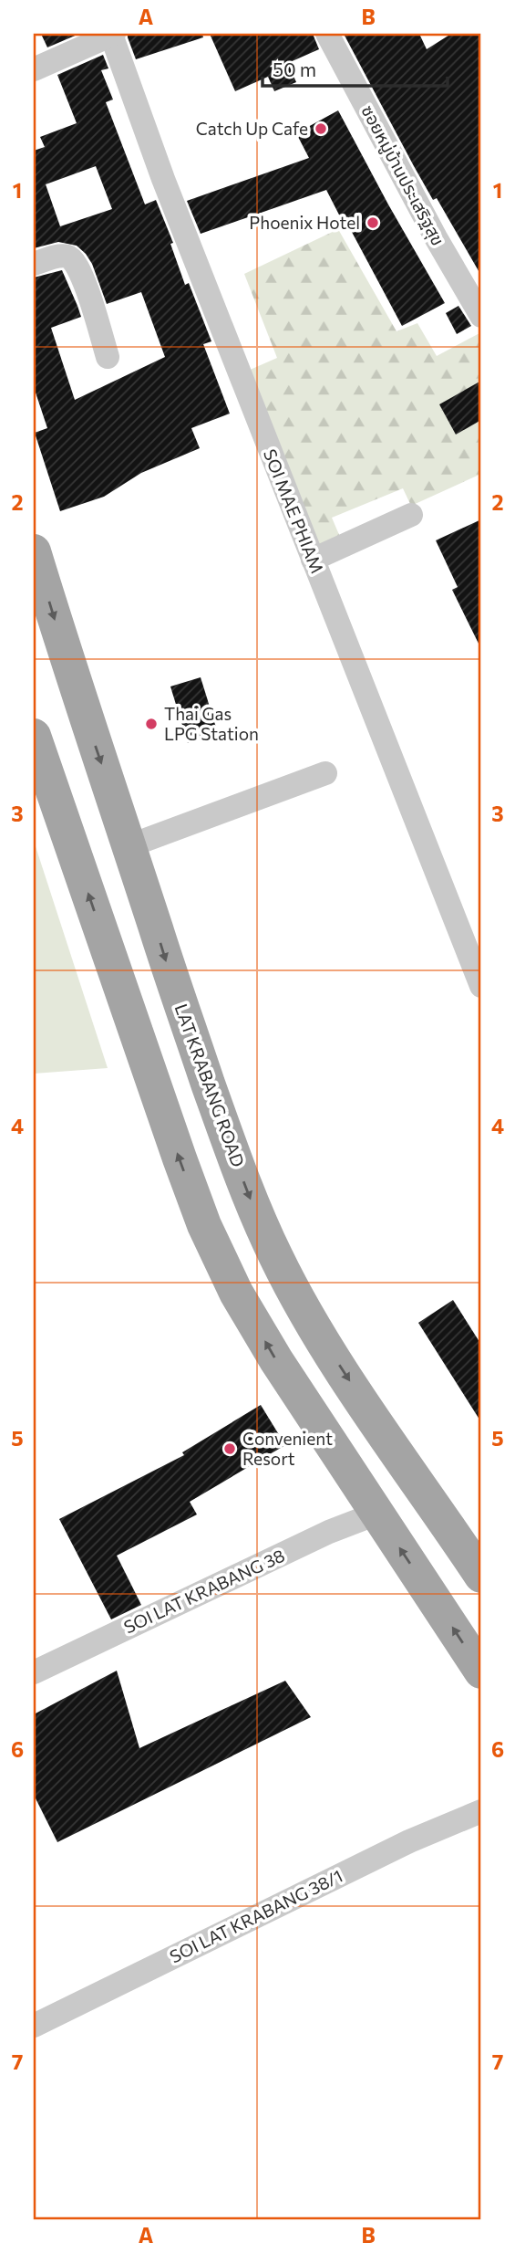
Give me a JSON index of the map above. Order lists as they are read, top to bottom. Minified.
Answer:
{"streets":{"main road":["LAT KRABANG ROAD"],"street":["ซอยหมู่บ้านประเสริฐสุข","SOI MAE PHIAM","SOI LAT KRABANG 38","SOI LAT KRABANG 38/1"]},"places":["Catch Up Cafe","Phoenix Hotel","Thai Gas LPG Station","Convenient Resort"],"scale_bar":"50 m","grid":{"columns":["A","B"],"rows":["1","2","3","4","5","6","7"]}}
